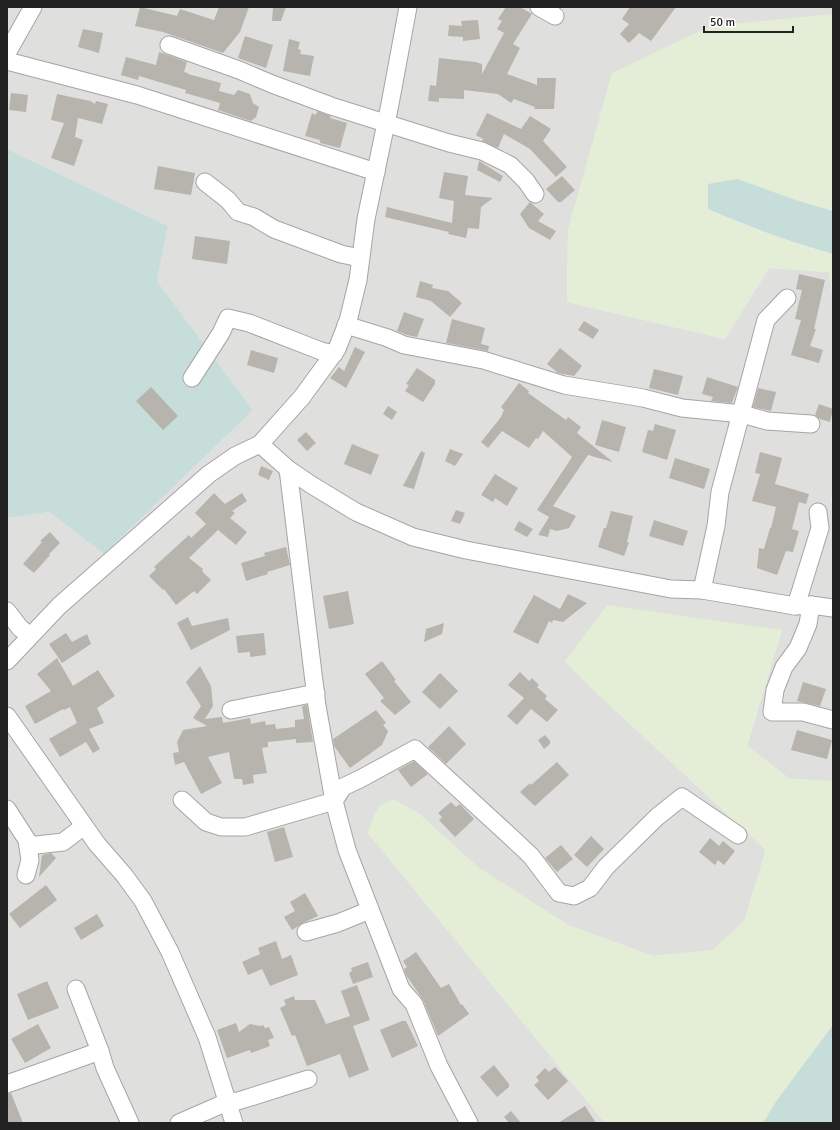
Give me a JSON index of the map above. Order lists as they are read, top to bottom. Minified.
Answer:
{"scale_bar":"50 m"}
